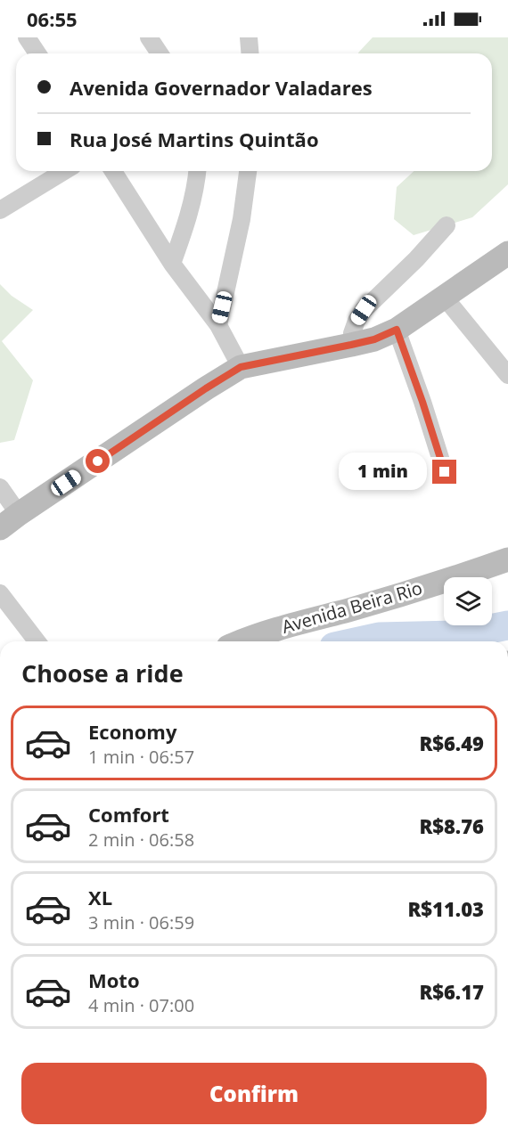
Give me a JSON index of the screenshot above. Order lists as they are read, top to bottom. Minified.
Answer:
{"streets":{"street":["Avenida Beira Rio"]},"page":{"status":"06:55","banner":["Avenida Governador Valadares","Rua José Martins Quintão"],"bubble":"1 min","heading":"Choose a ride","list":[{"name":"Economy","note":"1 min · 06:57","value":"R$6.49"},{"name":"Comfort","note":"2 min · 06:58","value":"R$8.76"},{"name":"XL","note":"3 min · 06:59","value":"R$11.03"},{"name":"Moto","note":"4 min · 07:00","value":"R$6.17"}],"buttons":"Confirm"}}
